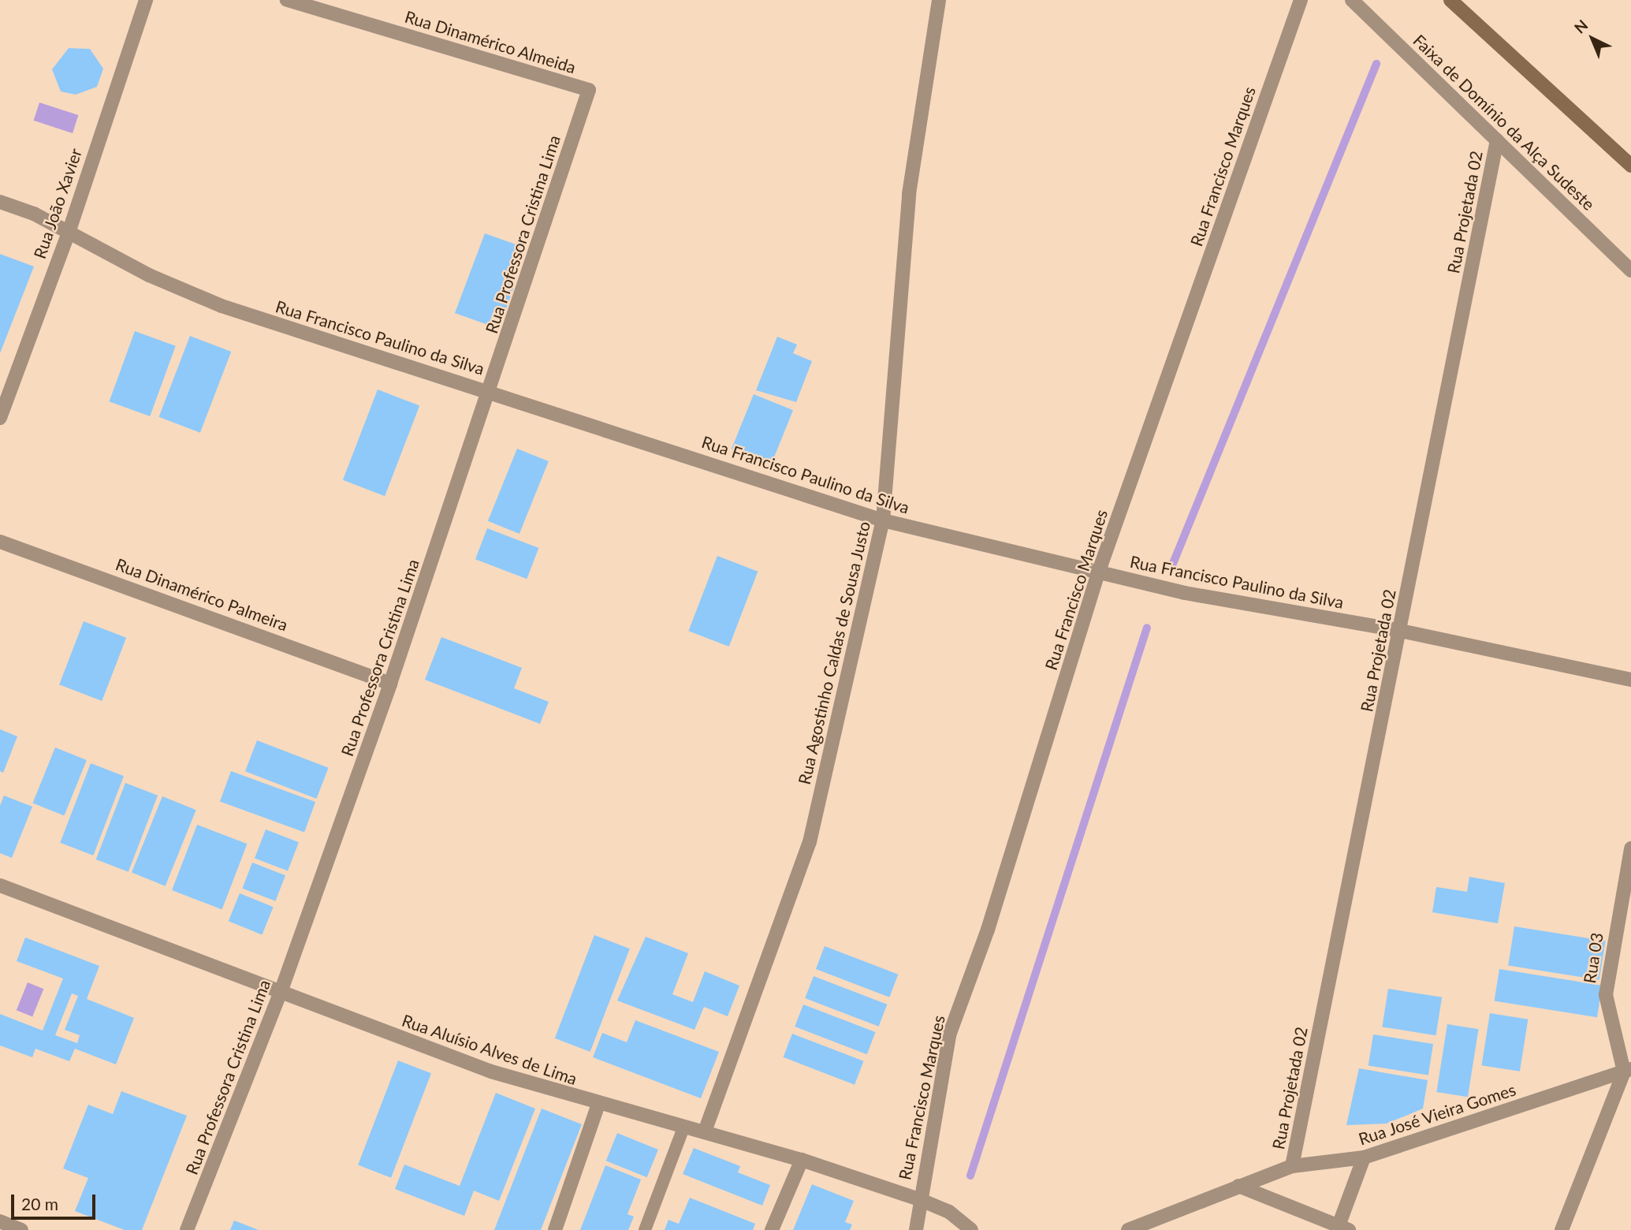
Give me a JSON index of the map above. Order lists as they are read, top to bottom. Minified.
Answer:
{"streets":{"street":["Rua Dinamérico Almeida","Faixa de Domínio da Alça Sudeste","Rua Francisco Marques","Rua João Xavier","Rua Projetada 02","Rua Professora Cristina Lima","Rua Francisco Paulino da Silva","Rua Dinamérico Palmeira","Rua Agostinho Caldas de Sousa Justo","Rua 03","Rua Aluísio Alves de Lima","Rua José Vieira Gomes"]},"crossings":[["Rua Dinamérico Almeida","Rua Professora Cristina Lima"],["Faixa de Domínio da Alça Sudeste","Rua Projetada 02"],["Rua Francisco Marques","Rua Francisco Paulino da Silva"],["Rua Francisco Marques","Rua Aluísio Alves de Lima"],["Rua João Xavier","Rua Francisco Paulino da Silva"],["Rua Projetada 02","Rua Francisco Paulino da Silva"],["Rua Projetada 02","Rua José Vieira Gomes"],["Rua Professora Cristina Lima","Rua Francisco Paulino da Silva"],["Rua Professora Cristina Lima","Rua Dinamérico Palmeira"],["Rua Professora Cristina Lima","Rua Aluísio Alves de Lima"],["Rua Francisco Paulino da Silva","Rua Agostinho Caldas de Sousa Justo"],["Rua Agostinho Caldas de Sousa Justo","Rua Aluísio Alves de Lima"],["Rua 03","Rua José Vieira Gomes"]],"scale_bar":"20 m","north":"top left"}
